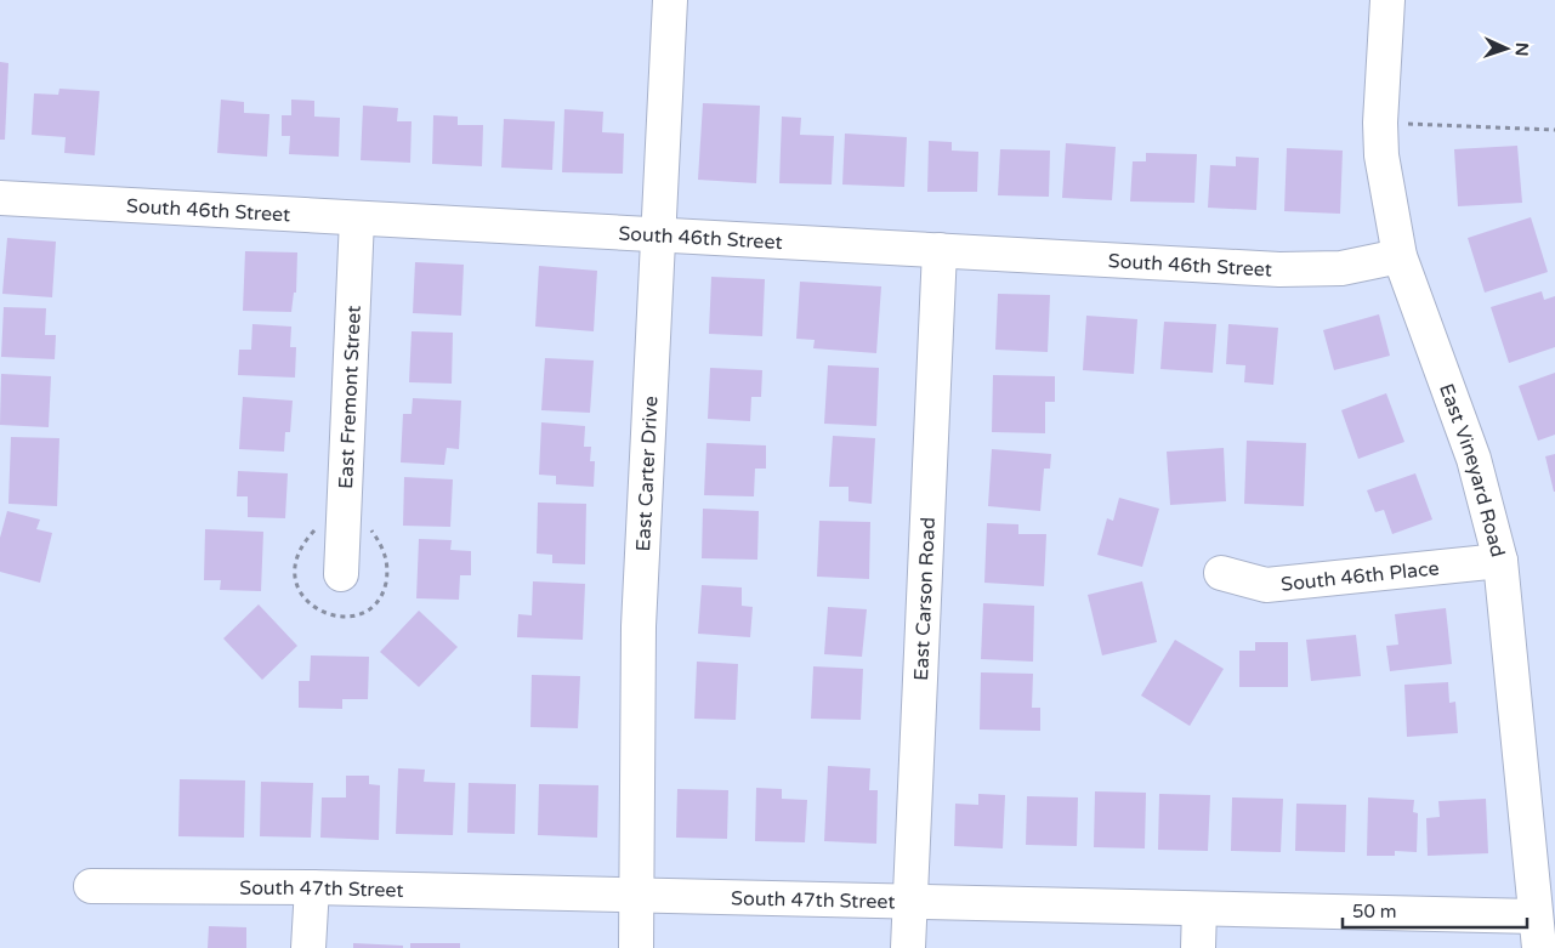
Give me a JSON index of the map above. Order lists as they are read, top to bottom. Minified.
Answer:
{"streets":{"street":["South 46th Street","East Fremont Street","East Vineyard Road","East Carter Drive","South 46th Place","East Carson Road","South 47th Street"]},"crossings":[["South 46th Street","East Fremont Street"],["South 46th Street","East Vineyard Road"],["South 46th Street","East Carter Drive"],["South 46th Street","East Carson Road"],["East Vineyard Road","South 46th Place"],["East Vineyard Road","South 47th Street"],["East Carter Drive","South 47th Street"],["East Carson Road","South 47th Street"]],"scale_bar":"50 m","north":"right"}
